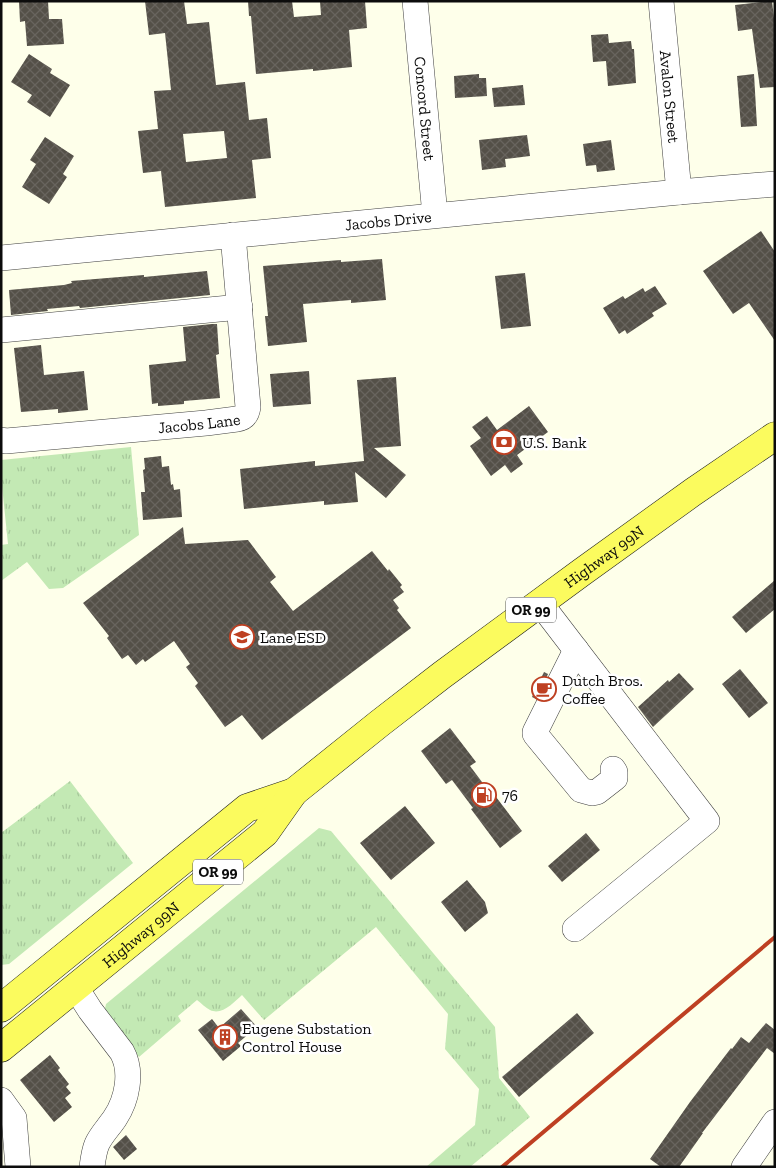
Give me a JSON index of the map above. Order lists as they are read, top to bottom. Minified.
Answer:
{"streets":{"main road":["Highway 99N","OR 99"],"street":["Avalon Street","Concord Street","Jacobs Drive","Jacobs Lane"]},"crossings":[["Avalon Street","Jacobs Drive"],["Concord Street","Jacobs Drive"],["Jacobs Drive","Jacobs Lane"]],"places":{"bank":["U.S. Bank"],"school or university":["Lane ESD"],"cafe":["Dutch Bros. Coffee"],"fuel station":["76"],"building":["Eugene Substation Control House"]}}
